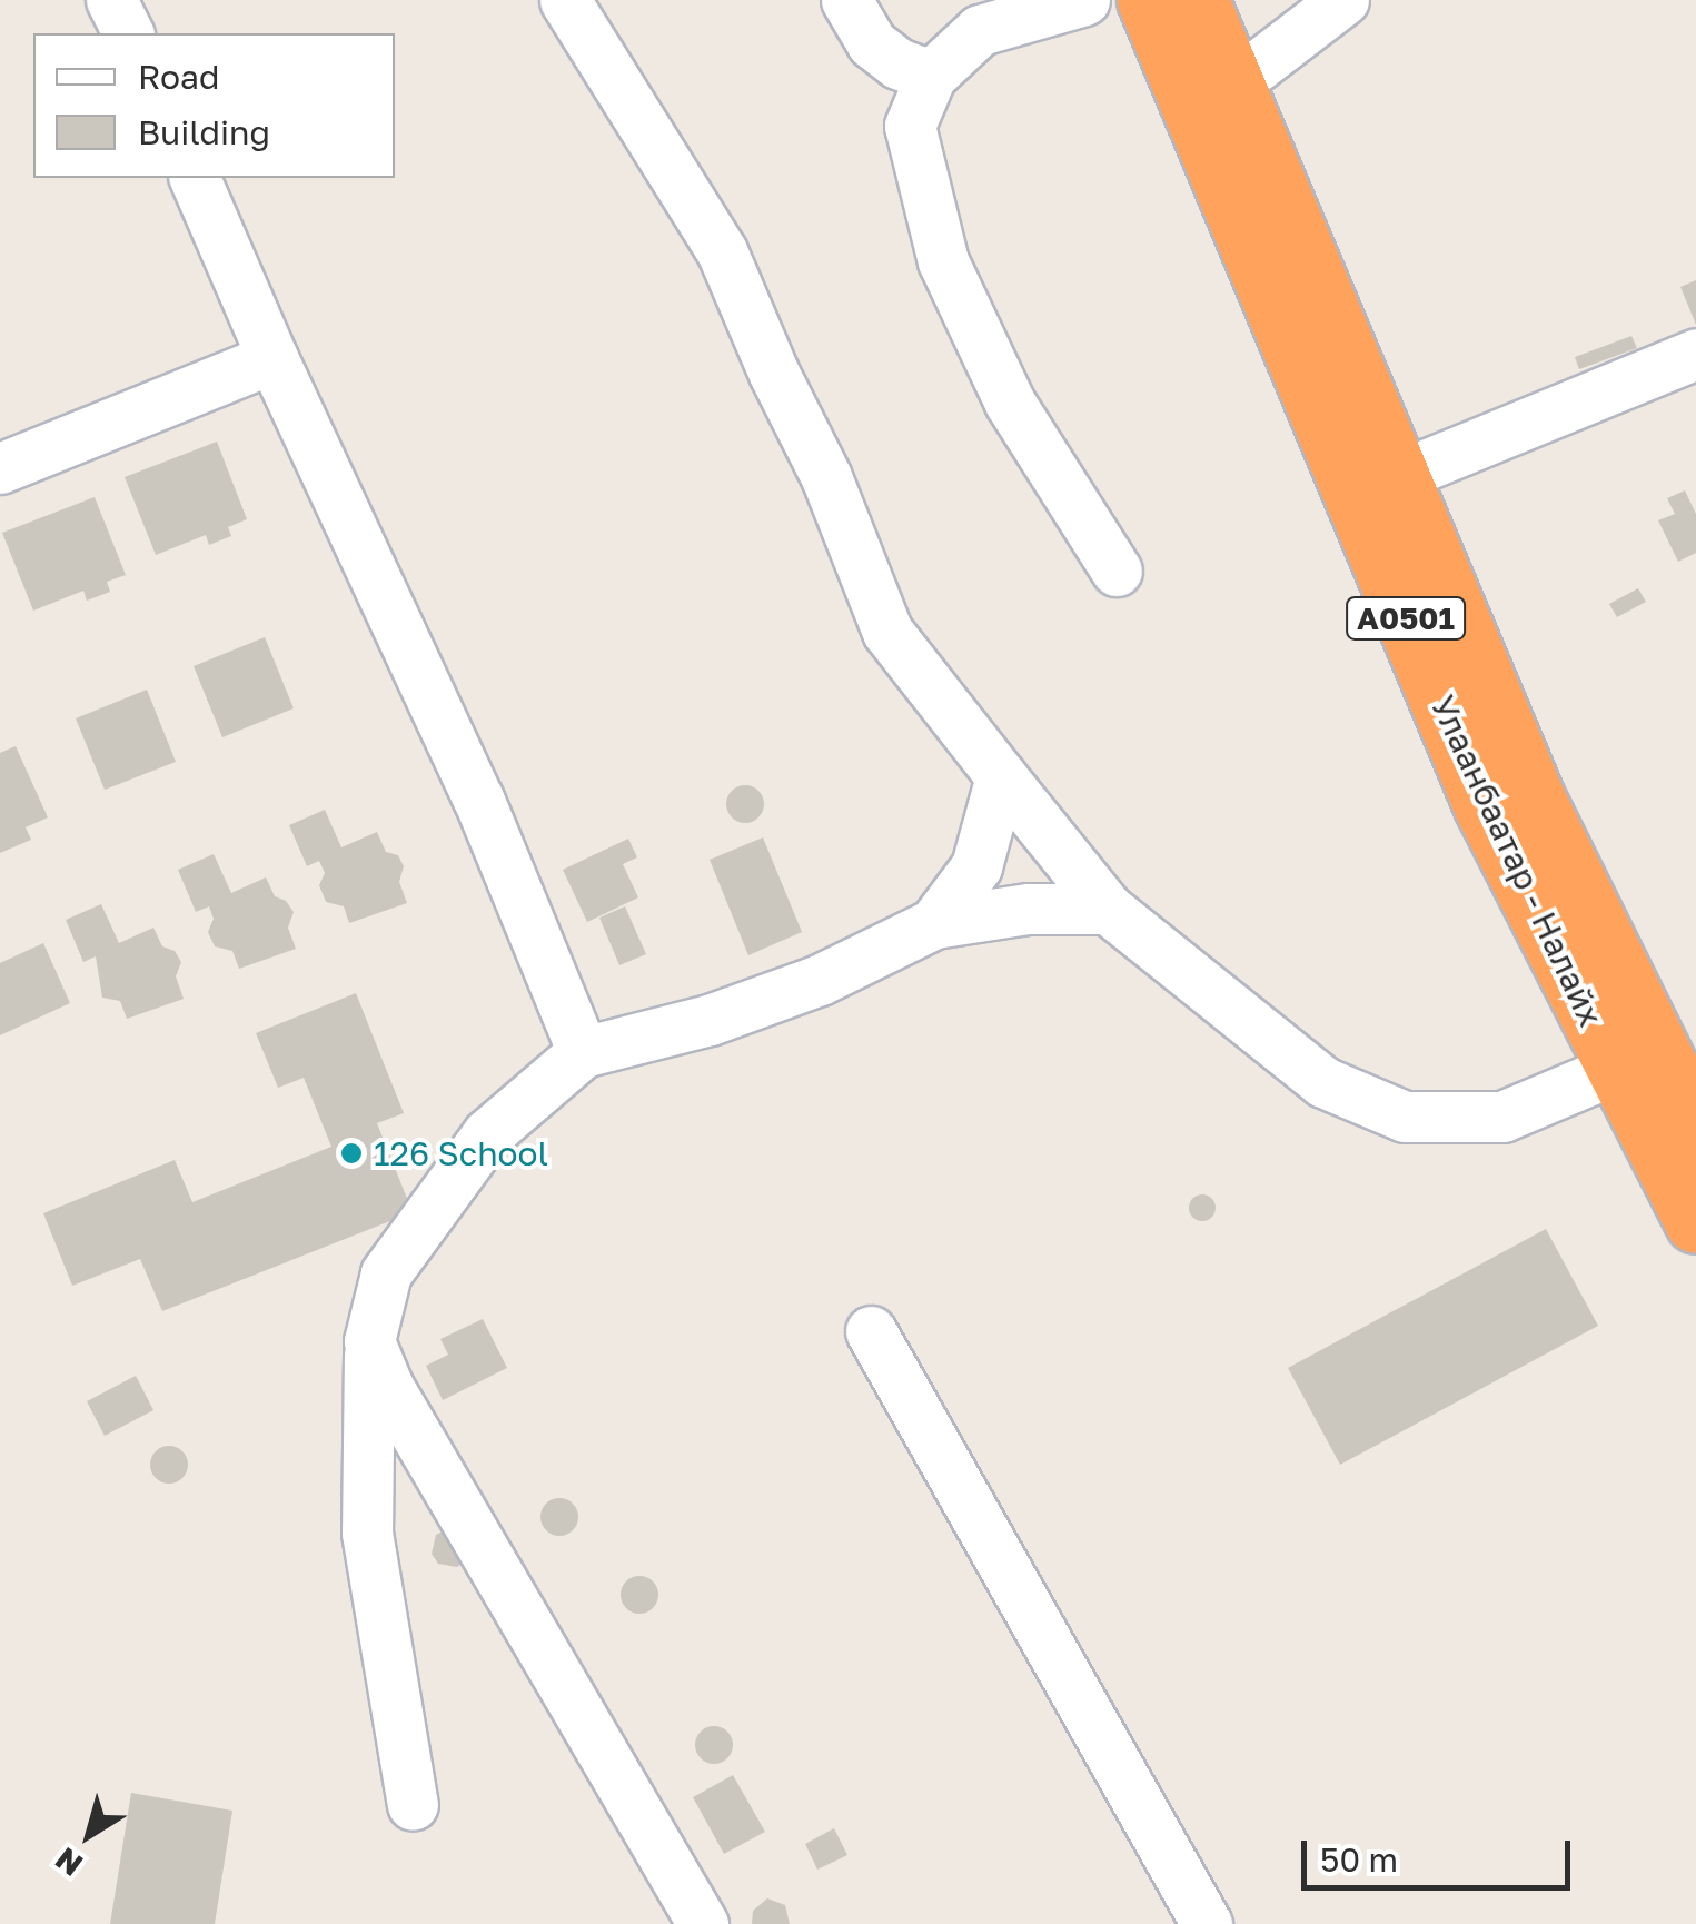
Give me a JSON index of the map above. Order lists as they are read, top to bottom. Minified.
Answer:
{"streets":{"highway":["A0501","Улаанбаатар - Налайх"]},"places":["126 School"],"legend":["Road","Building"],"scale_bar":"50 m","north":"bottom left"}
